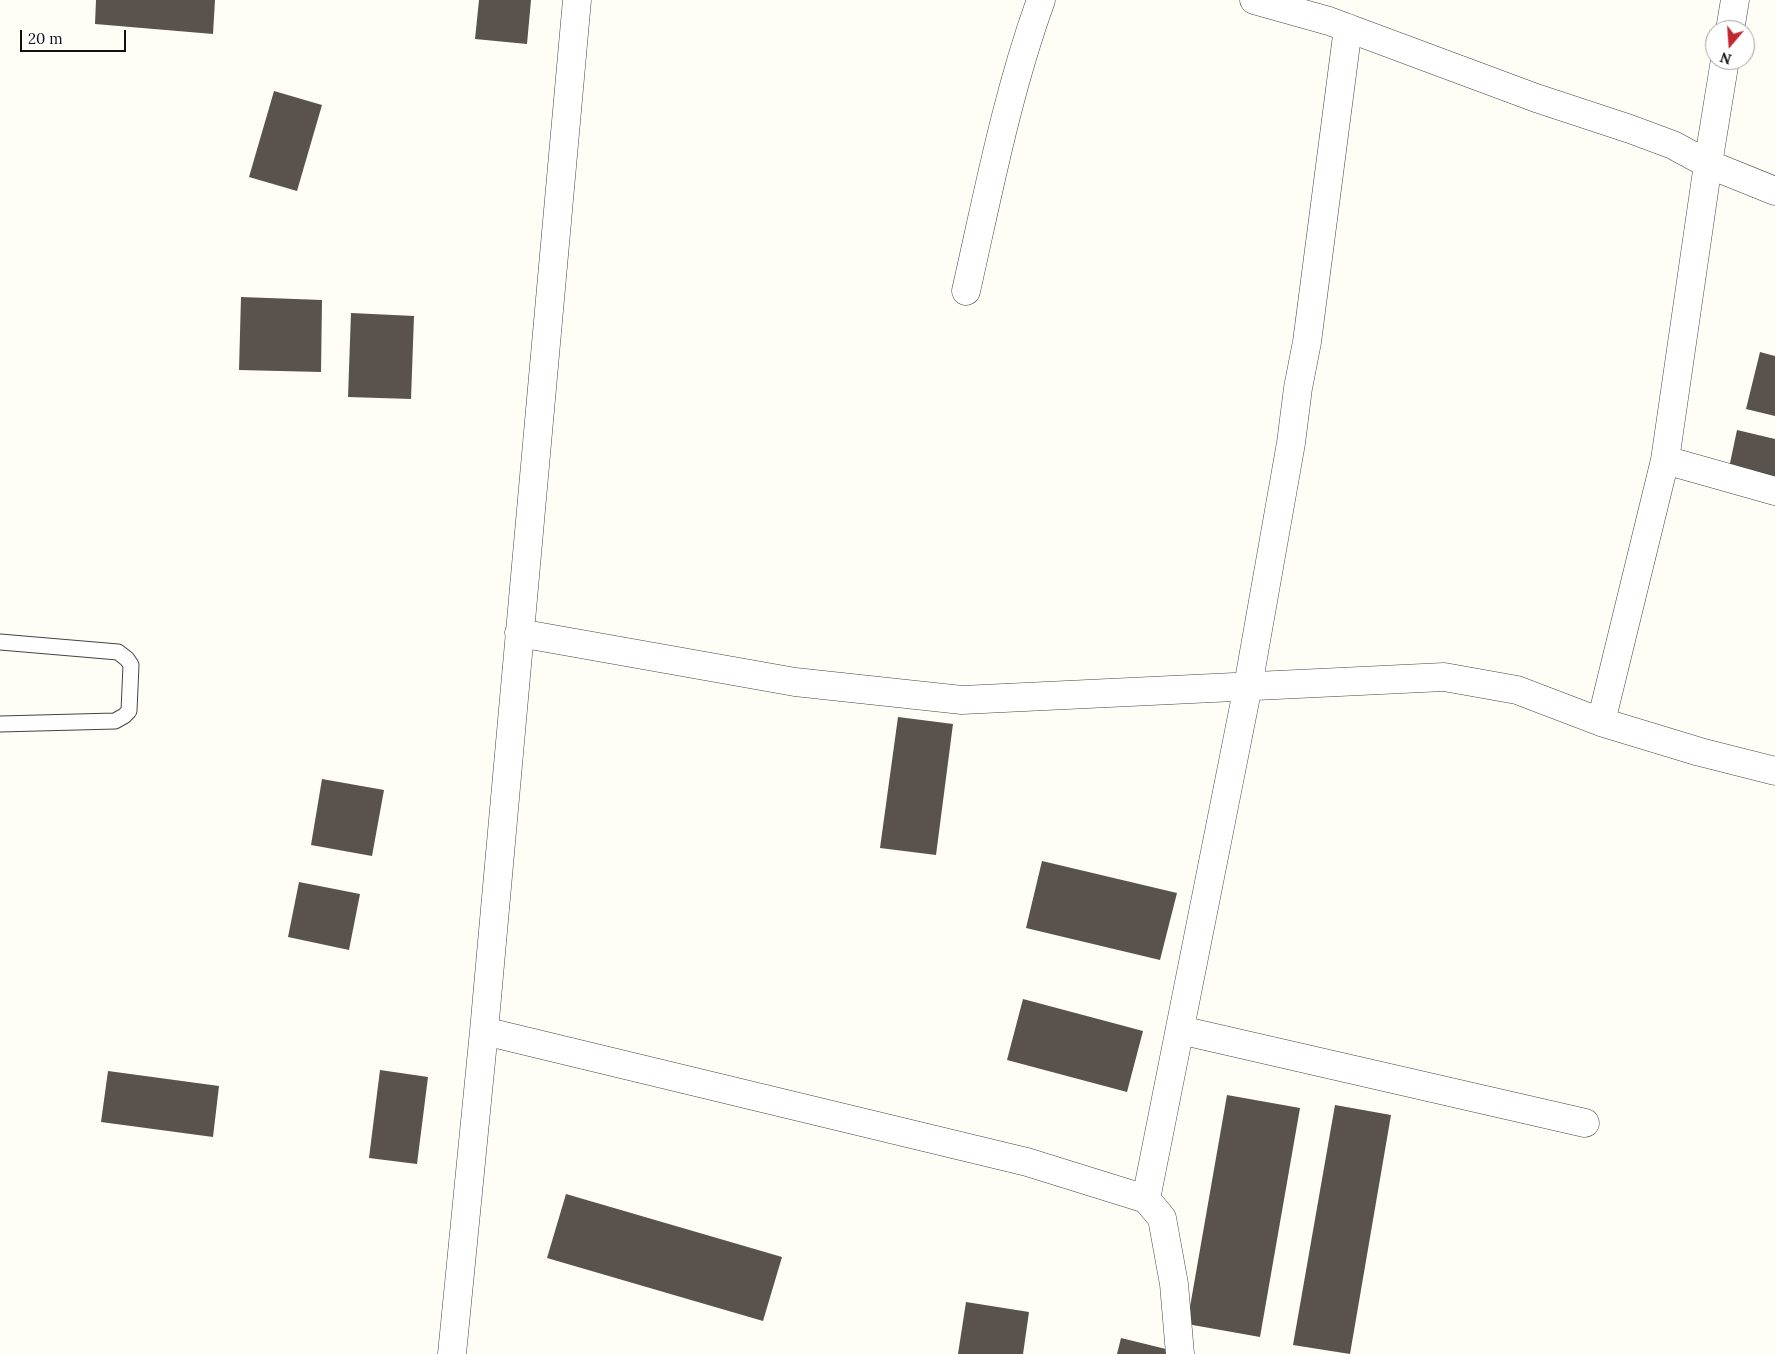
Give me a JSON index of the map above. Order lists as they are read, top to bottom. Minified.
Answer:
{"scale_bar":"20 m","north":"bottom"}
